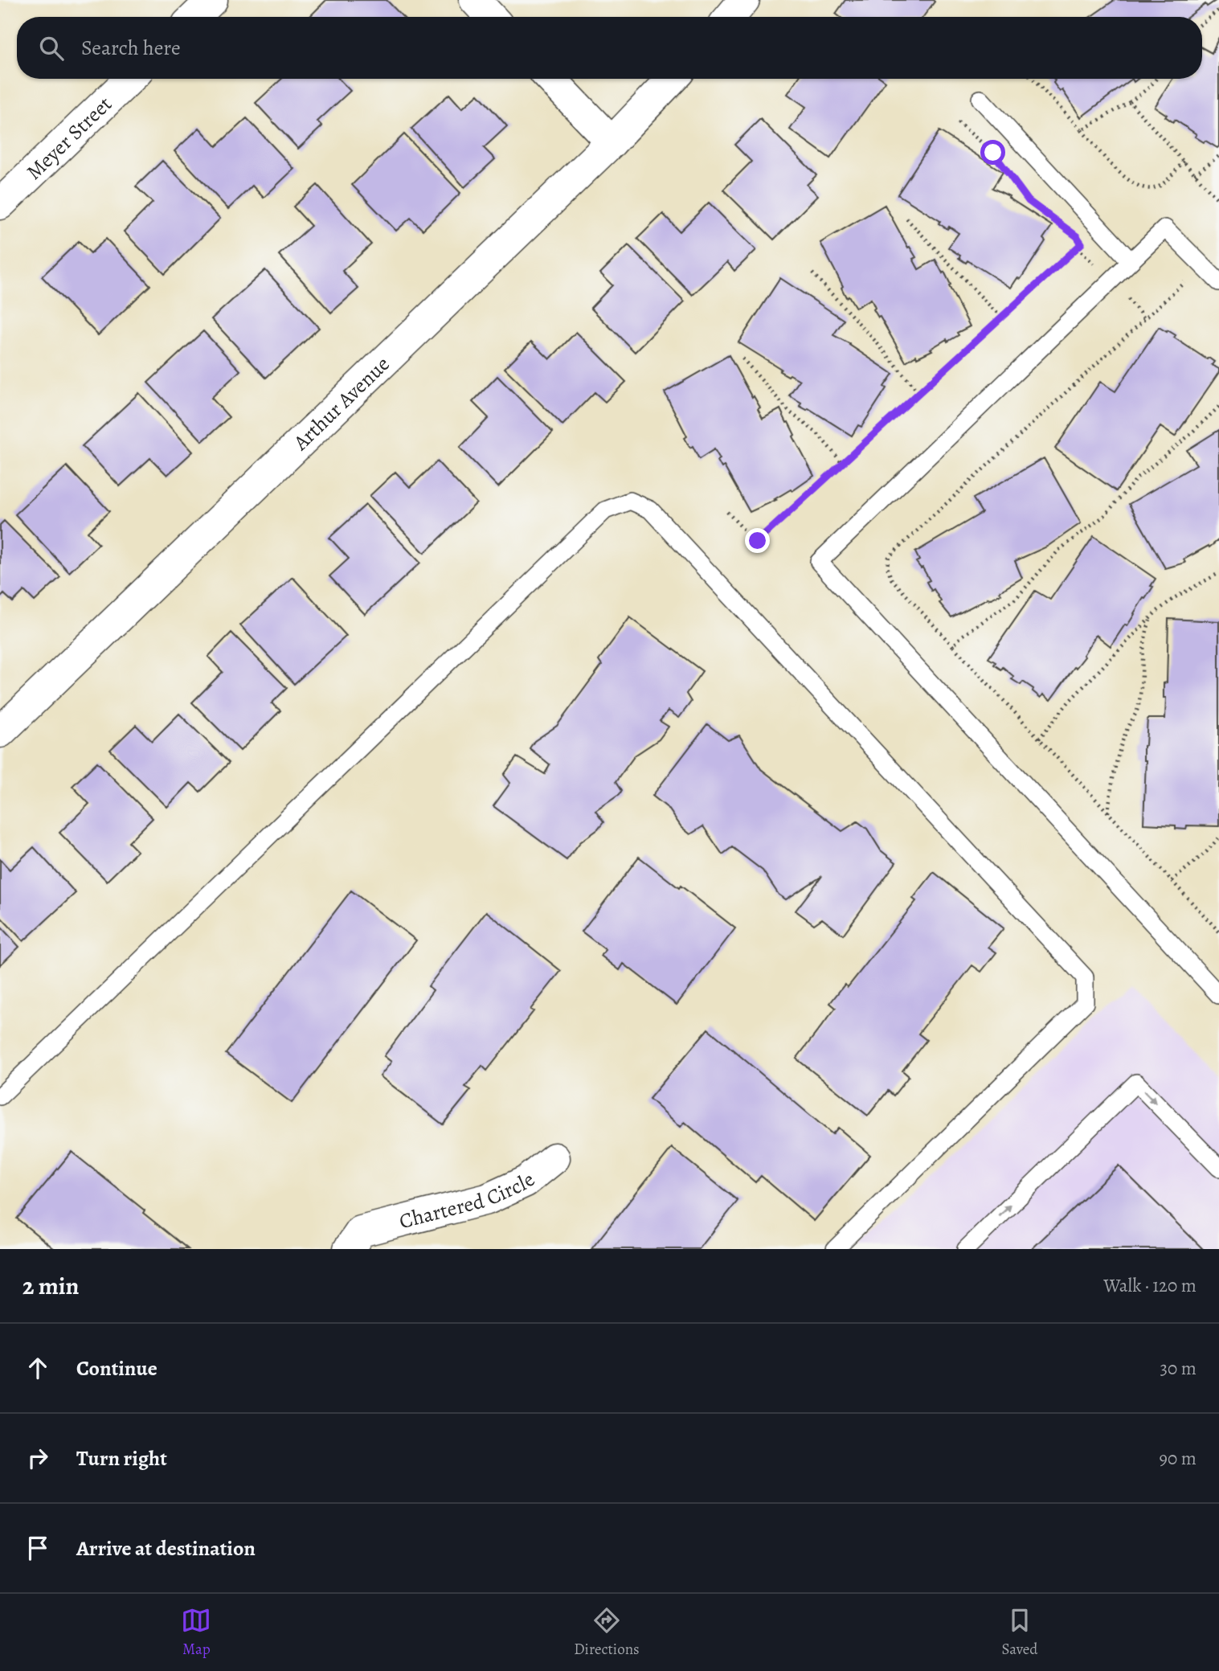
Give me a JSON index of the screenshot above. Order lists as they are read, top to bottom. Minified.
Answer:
{"streets":{"street":["Meyer Street","Arthur Avenue","Chartered Circle"]},"page":{"search":"Search here","heading":["2 min","Walk · 120 m"],"list":[["Continue","30 m"],["Turn right","90 m"],"Arrive at destination"],"nav":["Map","Directions","Saved"]}}
